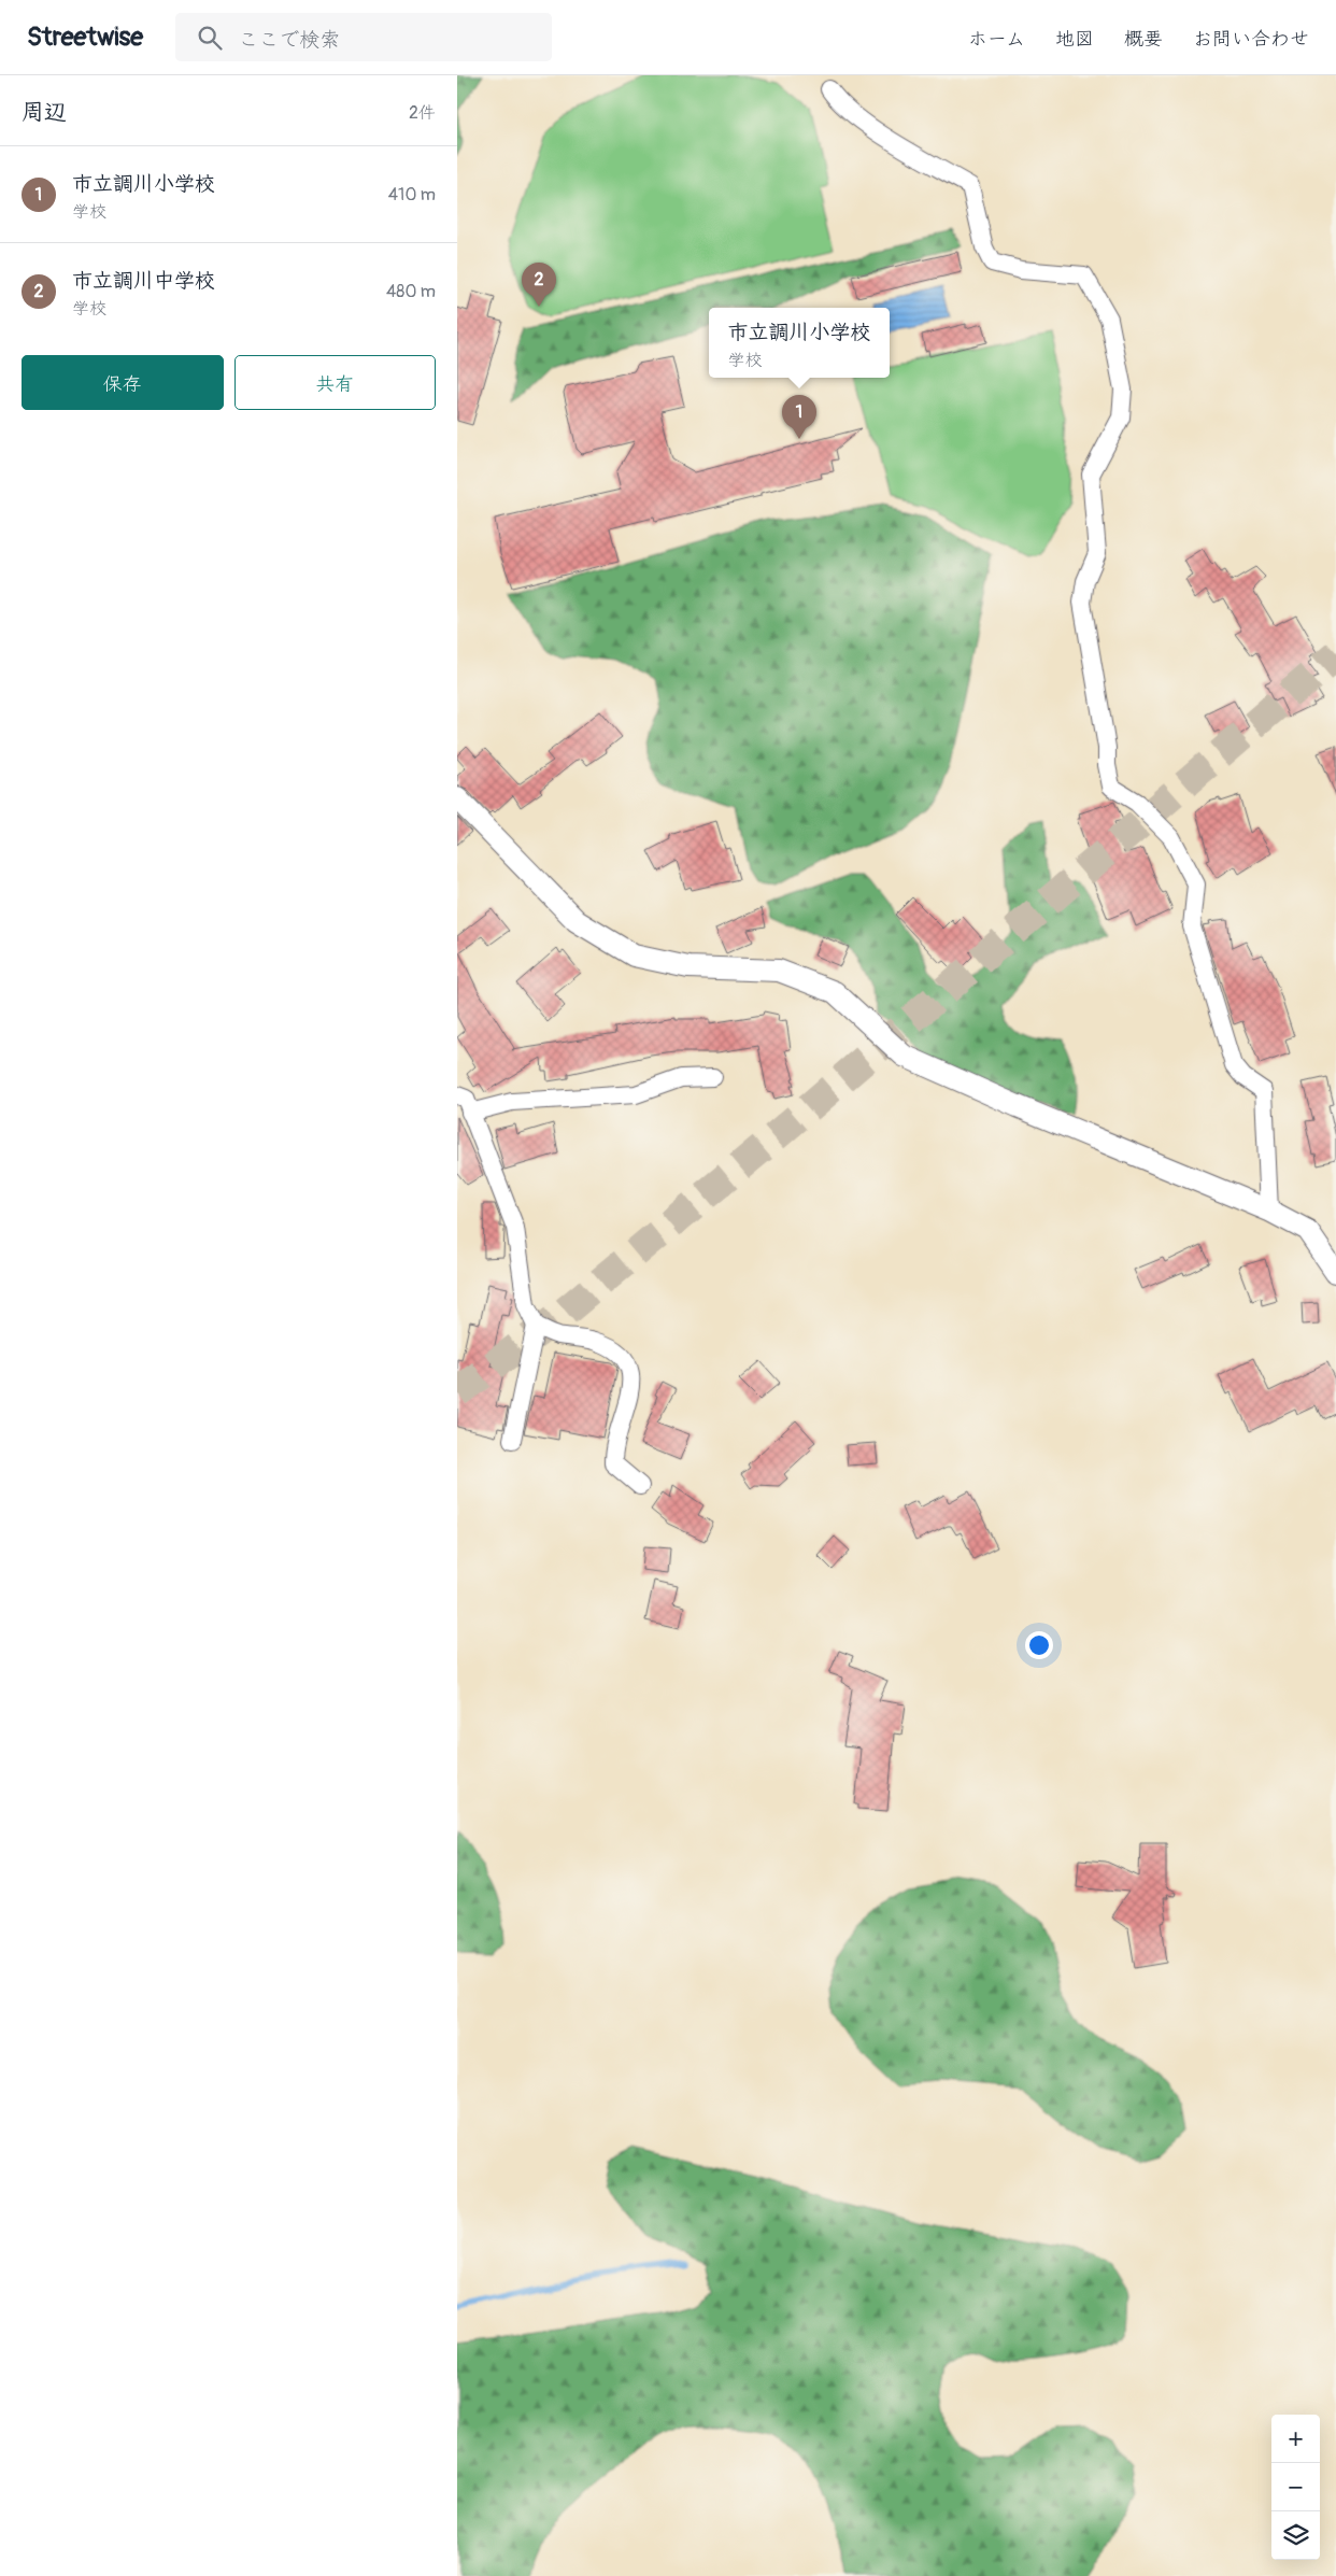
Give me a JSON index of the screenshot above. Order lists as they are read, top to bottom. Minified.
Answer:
{"page":{"header":"Streetwise","search":"ここで検索","nav":["ホーム","地図","概要","お問い合わせ"],"heading":["周辺","2件"],"list":[{"mark":"1","name":"市立調川小学校","note":"学校","value":"410 m"},{"mark":"2","name":"市立調川中学校","note":"学校","value":"480 m"}],"pins":["2","1"],"popup":["市立調川小学校","学校"],"buttons":["保存","共有"],"map_buttons":["+","−"]}}
